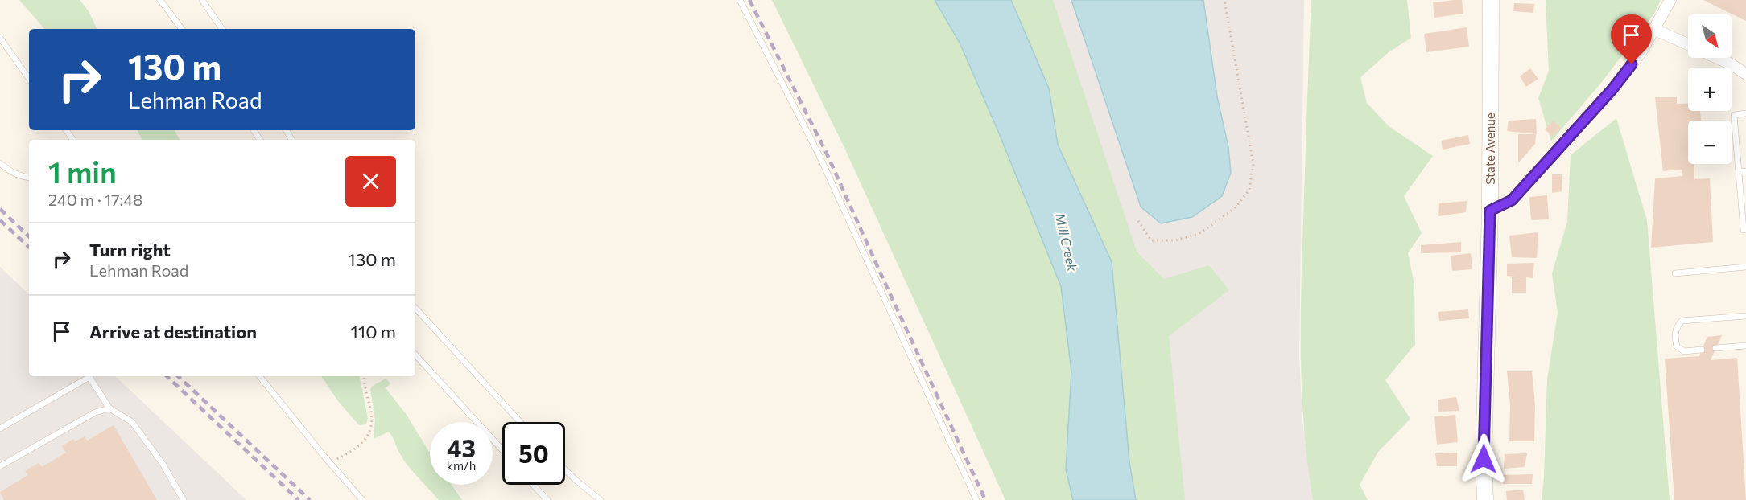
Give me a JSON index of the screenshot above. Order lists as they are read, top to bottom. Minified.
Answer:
{"streets":{"main road":["State Avenue"]},"water":["Mill Creek"],"north":"bottom right","page":{"map_buttons":["+","−"],"turn":["130 m","Lehman Road"],"heading":["1 min","240 m · 17:48"],"list":[{"name":"Turn right","note":"Lehman Road","value":"130 m"},{"name":"Arrive at destination","value":"110 m"}],"speed":"43 km/h","limit":"50"}}
